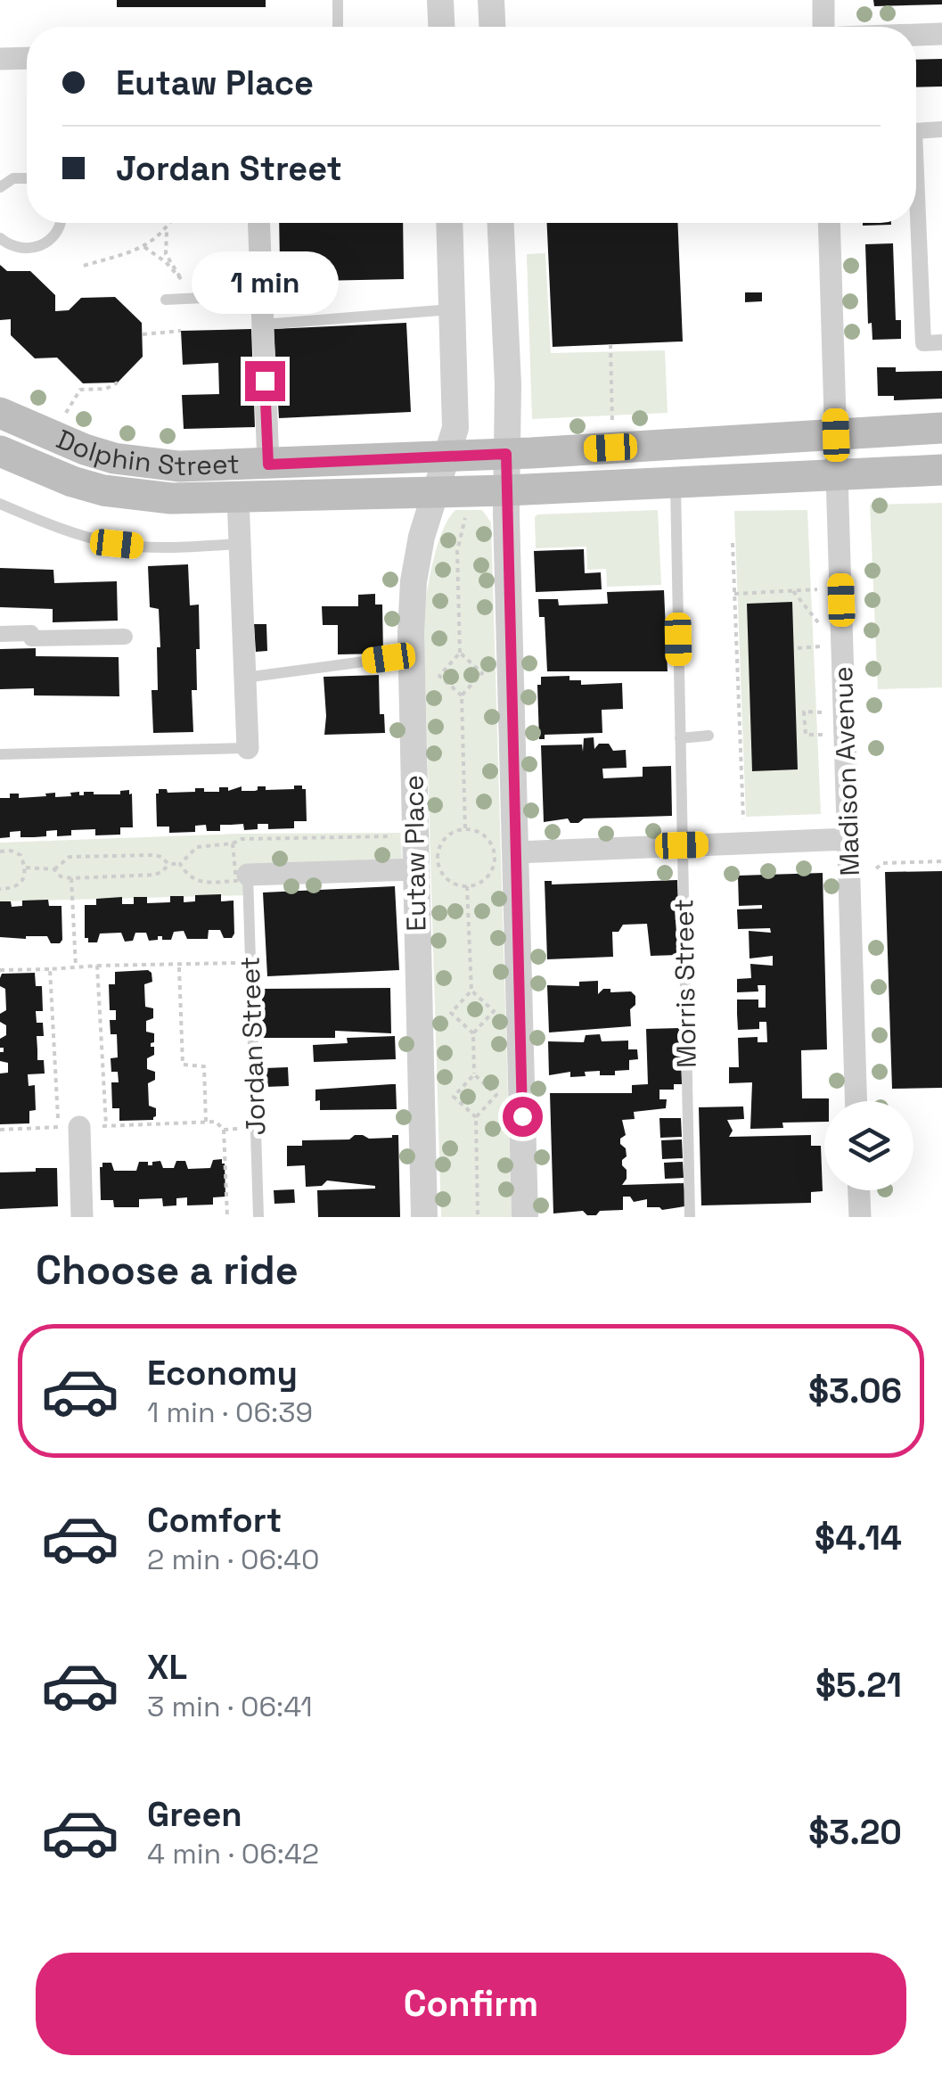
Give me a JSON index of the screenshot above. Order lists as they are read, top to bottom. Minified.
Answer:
{"streets":{"main road":["Dolphin Street"],"street":["Madison Avenue","Eutaw Place"],"lane":["Morris Street","Jordan Street"]},"crossings":[["Dolphin Street","Madison Avenue"],["Dolphin Street","Eutaw Place"],["Dolphin Street","Morris Street"]],"page":{"banner":["Eutaw Place","Jordan Street"],"bubble":"1 min","heading":"Choose a ride","list":[{"name":"Economy","note":"1 min · 06:39","value":"$3.06"},{"name":"Comfort","note":"2 min · 06:40","value":"$4.14"},{"name":"XL","note":"3 min · 06:41","value":"$5.21"},{"name":"Green","note":"4 min · 06:42","value":"$3.20"}],"buttons":"Confirm"}}
